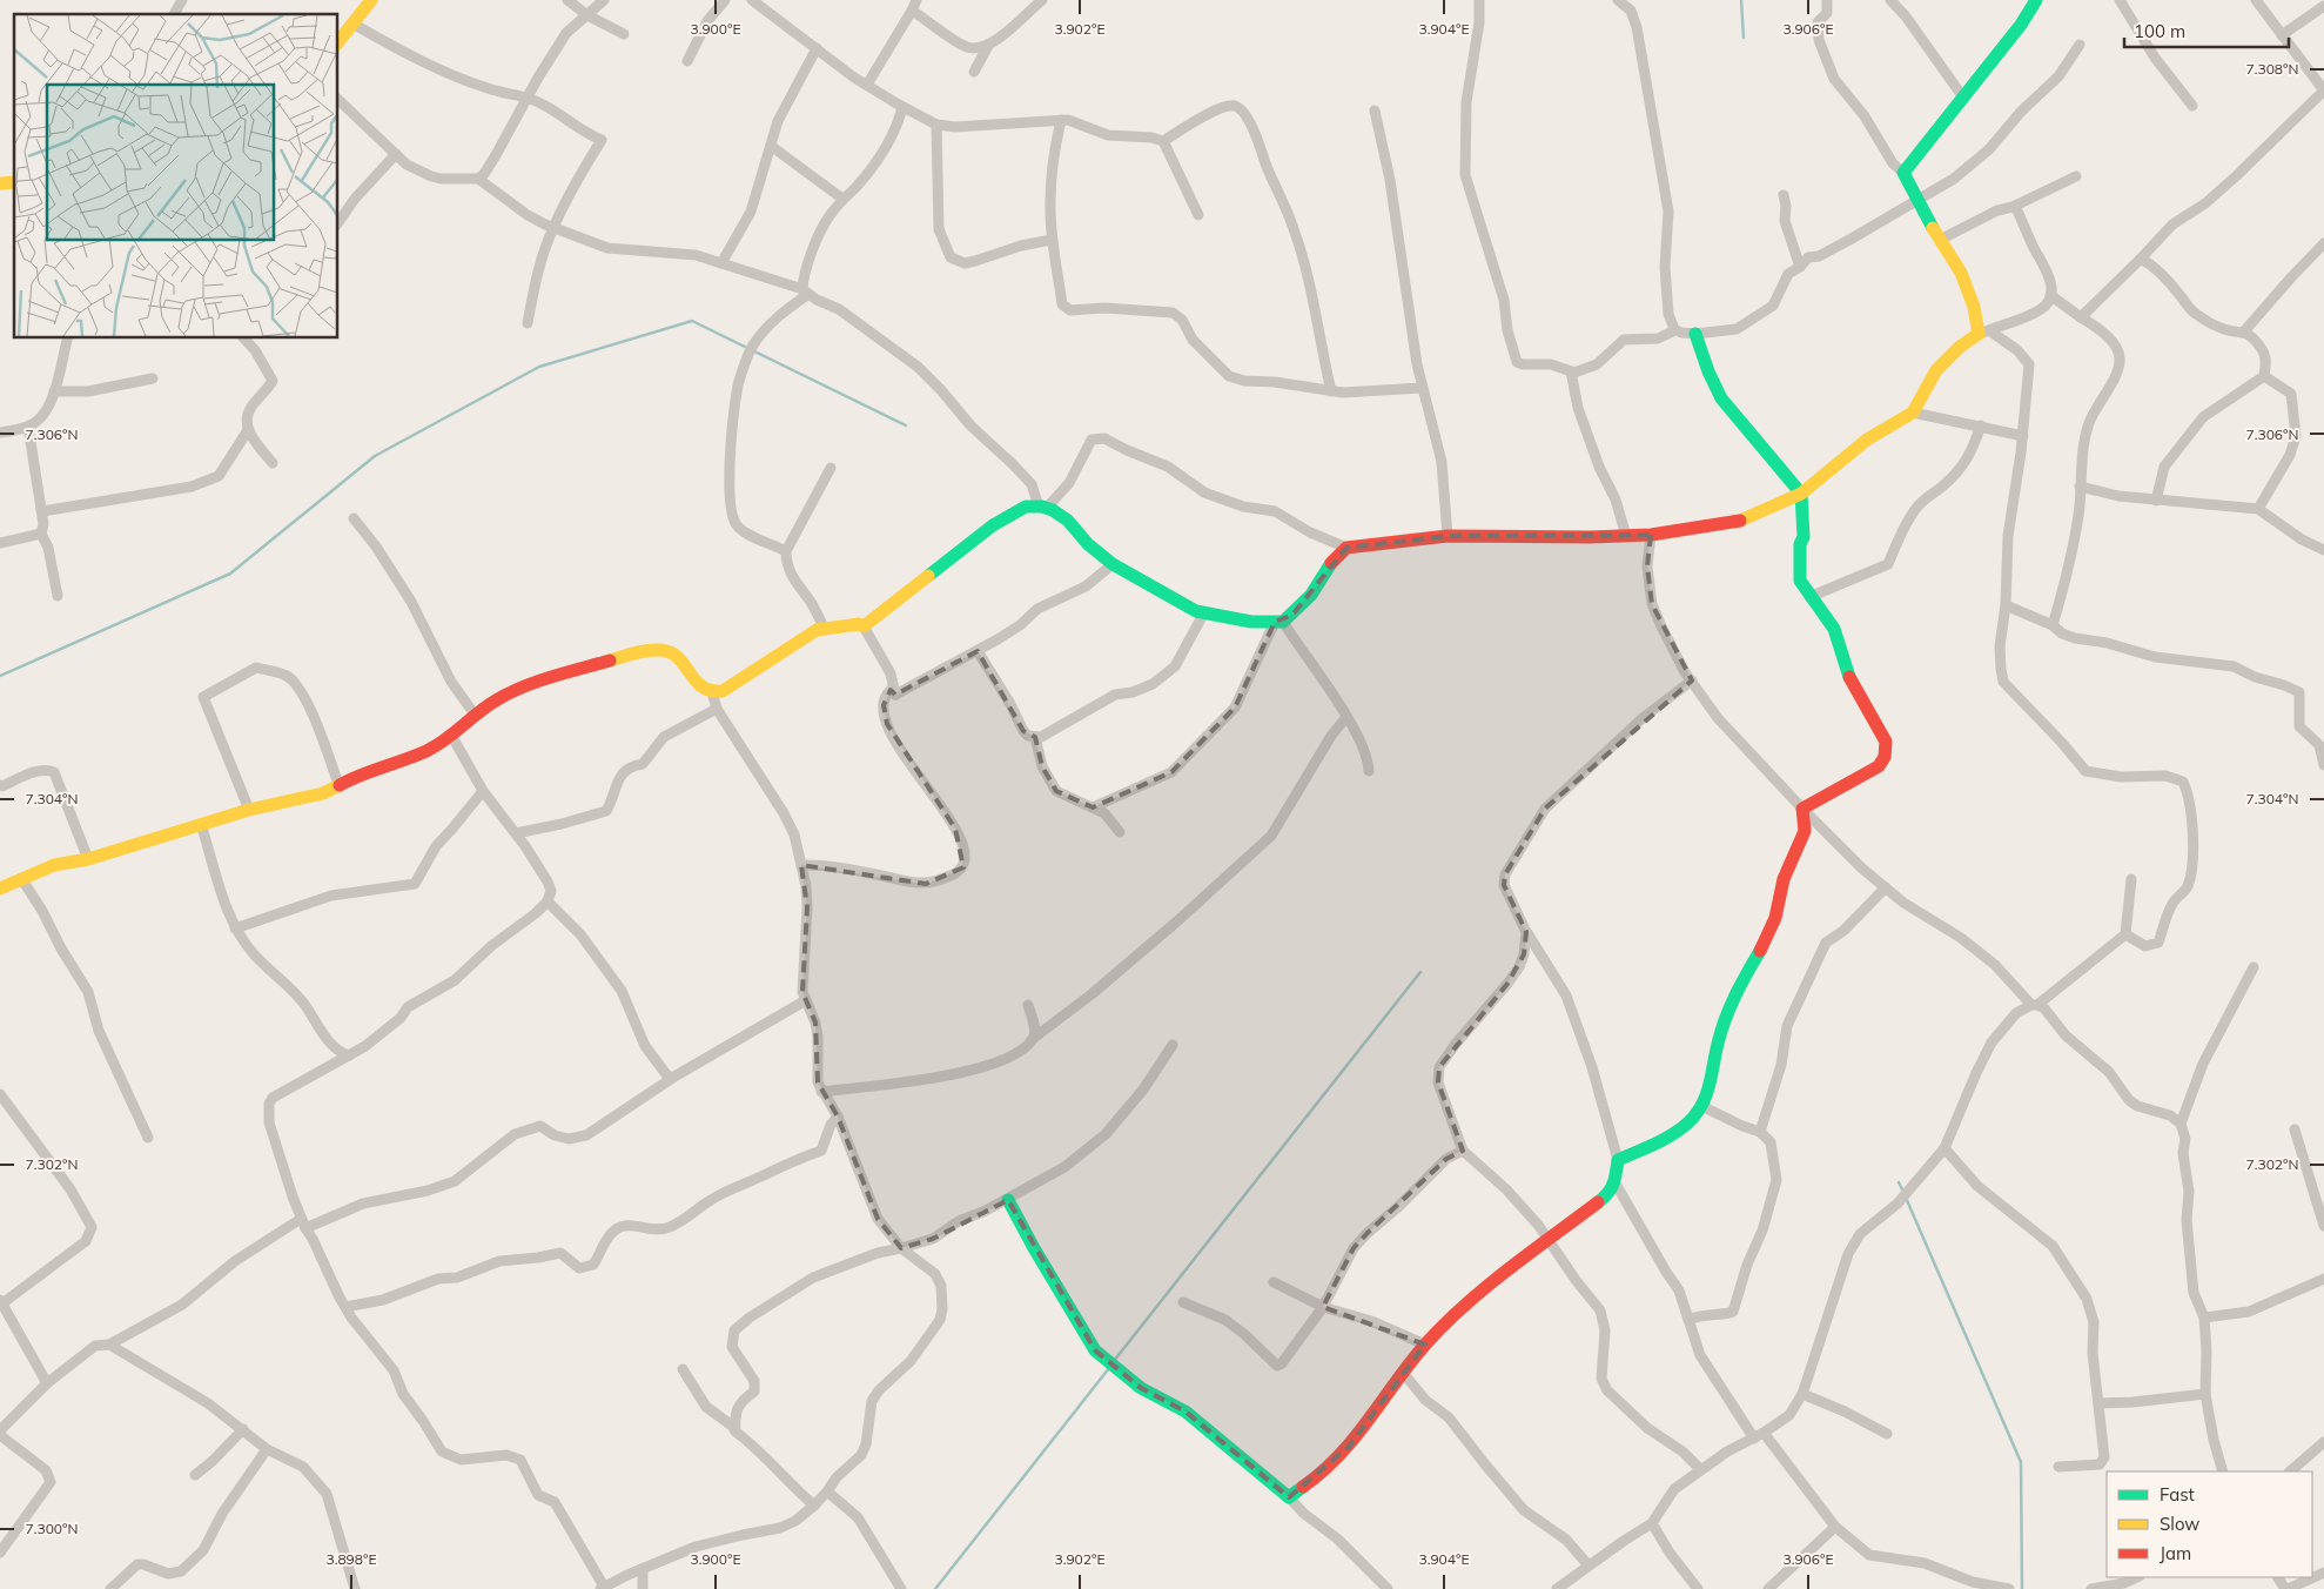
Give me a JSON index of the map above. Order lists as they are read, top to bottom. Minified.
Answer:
{"legend":["Fast","Slow","Jam"],"scale_bar":"100 m","coordinates":["3.900°E","3.902°E","3.904°E","3.906°E","7.308°N","7.306°N","7.304°N","7.302°N","7.300°N","3.898°E"]}
